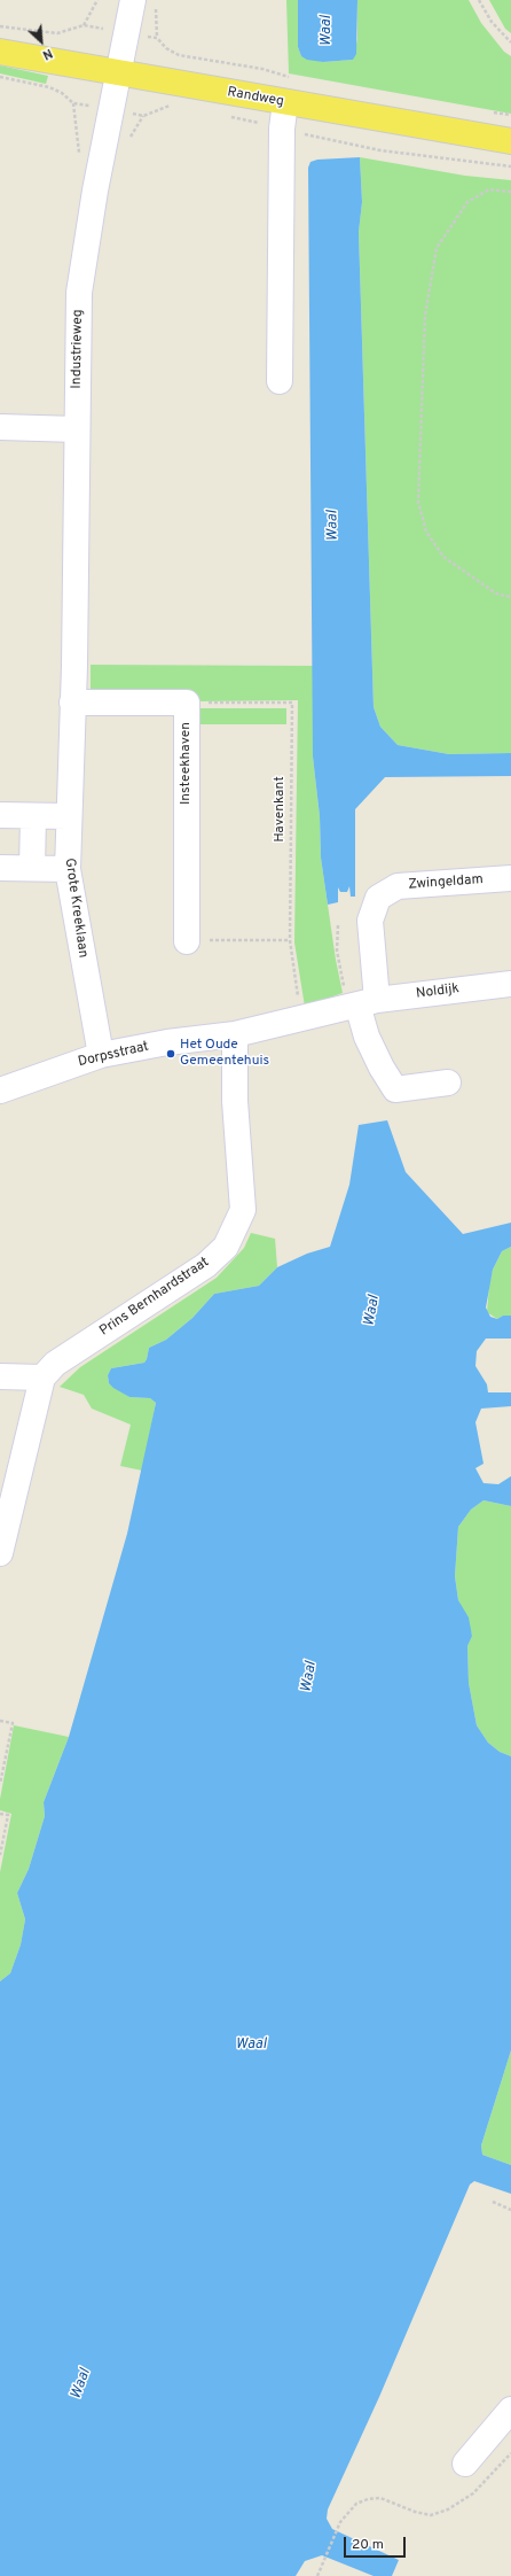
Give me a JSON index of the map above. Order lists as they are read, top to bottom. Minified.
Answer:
{"streets":{"main road":["Randweg"],"street":["Industrieweg","Insteekhaven","Zwingeldam","Grote Kreeklaan","Noldijk","Dorpsstraat","Prins Bernhardstraat"],"path":["Havenkant"]},"crossings":[["Randweg","Industrieweg"],["Industrieweg","Insteekhaven"],["Industrieweg","Grote Kreeklaan"],["Insteekhaven","Havenkant"],["Insteekhaven","Grote Kreeklaan"],["Havenkant","Dorpsstraat"],["Zwingeldam","Noldijk"],["Zwingeldam","Dorpsstraat"],["Grote Kreeklaan","Dorpsstraat"],["Noldijk","Dorpsstraat"],["Dorpsstraat","Prins Bernhardstraat"]],"water":["Waal"],"places":["Het Oude Gemeentehuis"],"scale_bar":"20 m","north":"bottom right"}
